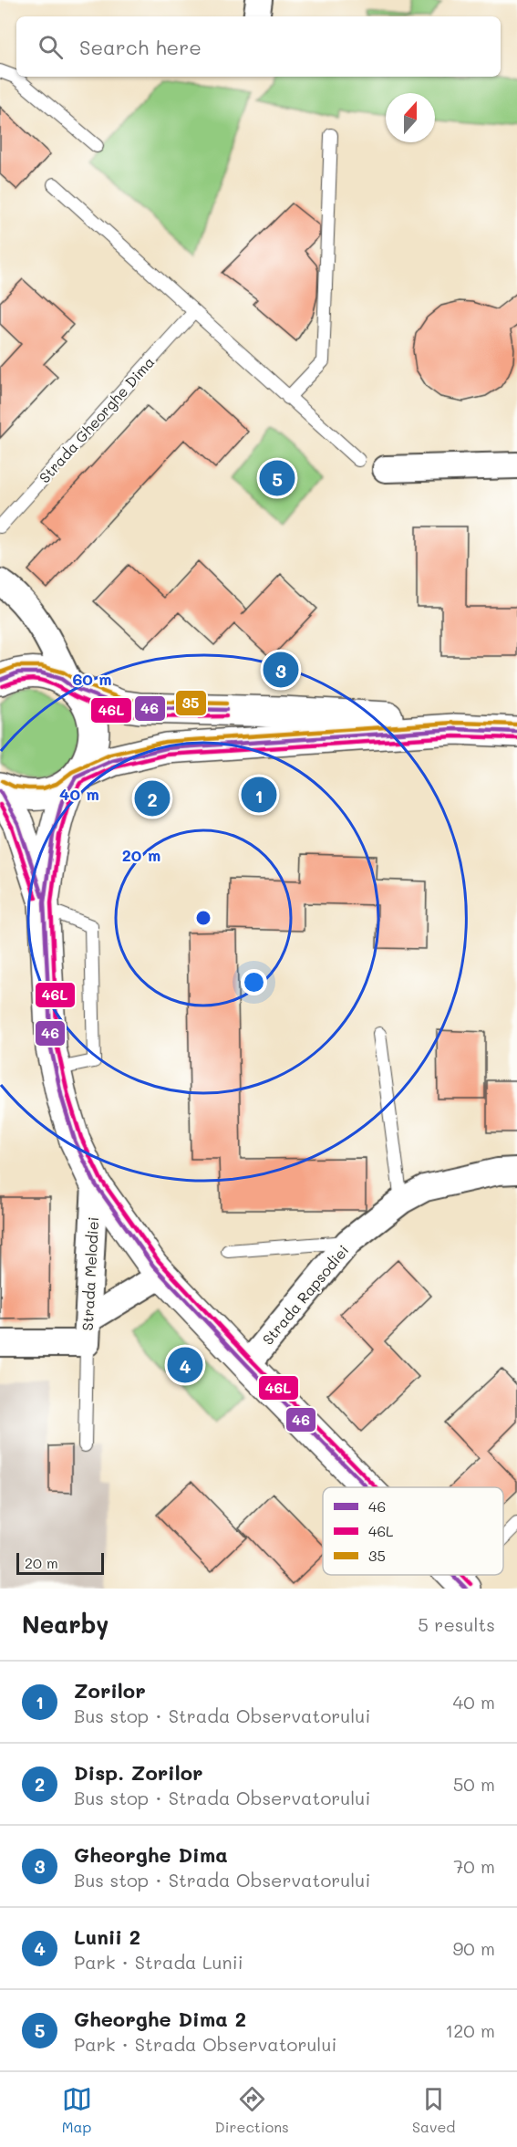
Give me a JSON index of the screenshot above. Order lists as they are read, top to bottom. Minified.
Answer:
{"streets":{"street":["Strada Melodiei","Strada Rapsodiei"],"lane":["Strada Gheorghe Dima"]},"lines":["transit line 35","transit line 46","transit line 46L"],"legend":["46","46L","35"],"scale_bar":"20 m","north":"top","page":{"search":"Search here","pins":["5","3","1","2","4"],"scale":"20 m","heading":["Nearby","5 results"],"list":[{"mark":"1","name":"Zorilor","note":"Bus stop · Strada Observatorului","value":"40 m"},{"mark":"2","name":"Disp. Zorilor","note":"Bus stop · Strada Observatorului","value":"50 m"},{"mark":"3","name":"Gheorghe Dima","note":"Bus stop · Strada Observatorului","value":"70 m"},{"mark":"4","name":"Lunii 2","note":"Park · Strada Lunii","value":"90 m"},{"mark":"5","name":"Gheorghe Dima 2","note":"Park · Strada Observatorului","value":"120 m"}],"nav":["Map","Directions","Saved"]},"rings":["60 m","40 m","20 m"]}
